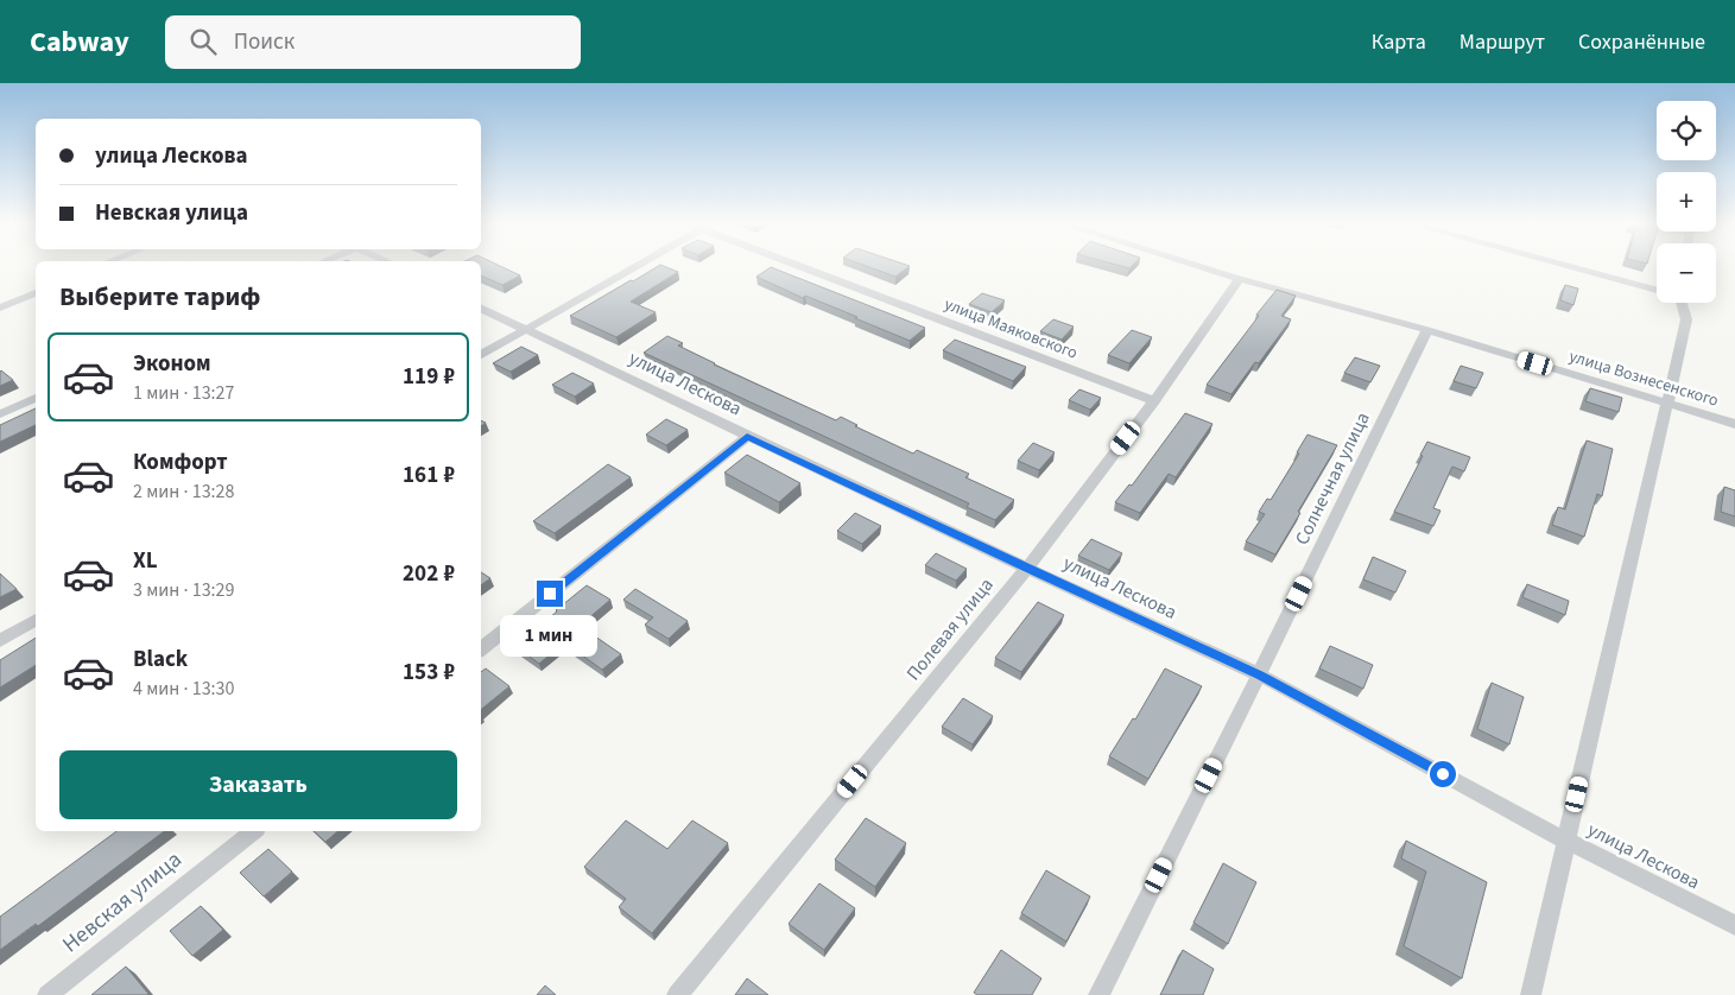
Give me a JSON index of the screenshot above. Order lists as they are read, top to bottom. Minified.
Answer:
{"streets":{"street":["улица Маяковского","улица Вознесенского","улица Лескова","Солнечная улица","Полевая улица","Невская улица"]},"crossings":[["улица Маяковского","Полевая улица"],["улица Вознесенского","Солнечная улица"],["улица Вознесенского","Полевая улица"],["улица Лескова","Солнечная улица"],["улица Лескова","Полевая улица"]],"page":{"header":"Cabway","search":"Поиск","nav":["Карта","Маршрут","Сохранённые"],"map_buttons":["+","−"],"banner":["улица Лескова","Невская улица"],"heading":"Выберите тариф","list":[{"name":"Эконом","note":"1 мин · 13:27","value":"119 ₽"},{"name":"Комфорт","note":"2 мин · 13:28","value":"161 ₽"},{"name":"XL","note":"3 мин · 13:29","value":"202 ₽"},{"name":"Black","note":"4 мин · 13:30","value":"153 ₽"}],"bubble":"1 мин","buttons":"Заказать"}}
